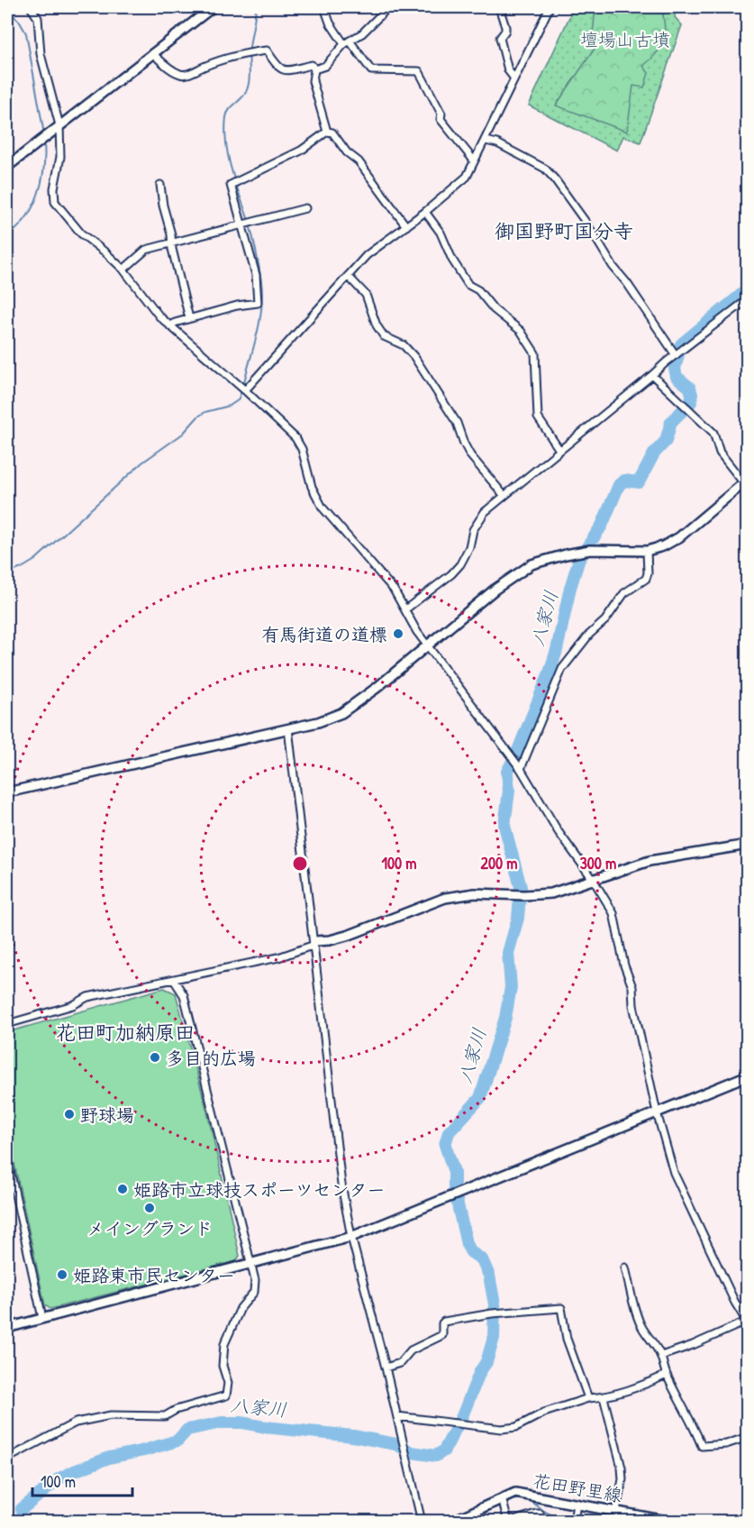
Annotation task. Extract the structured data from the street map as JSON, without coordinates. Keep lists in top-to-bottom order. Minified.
{"streets":{"street":["花田野里線"]},"districts":["御国野町国分寺","花田町加納原田"],"water":["八家川"],"parks":["壇場山古墳"],"places":["有馬街道の道標","多目的広場","野球場","姫路市立球技スポーツセンター","メイングランド","姫路東市民センター"],"scale_bar":"100 m","rings":["100 m","200 m","300 m"]}
